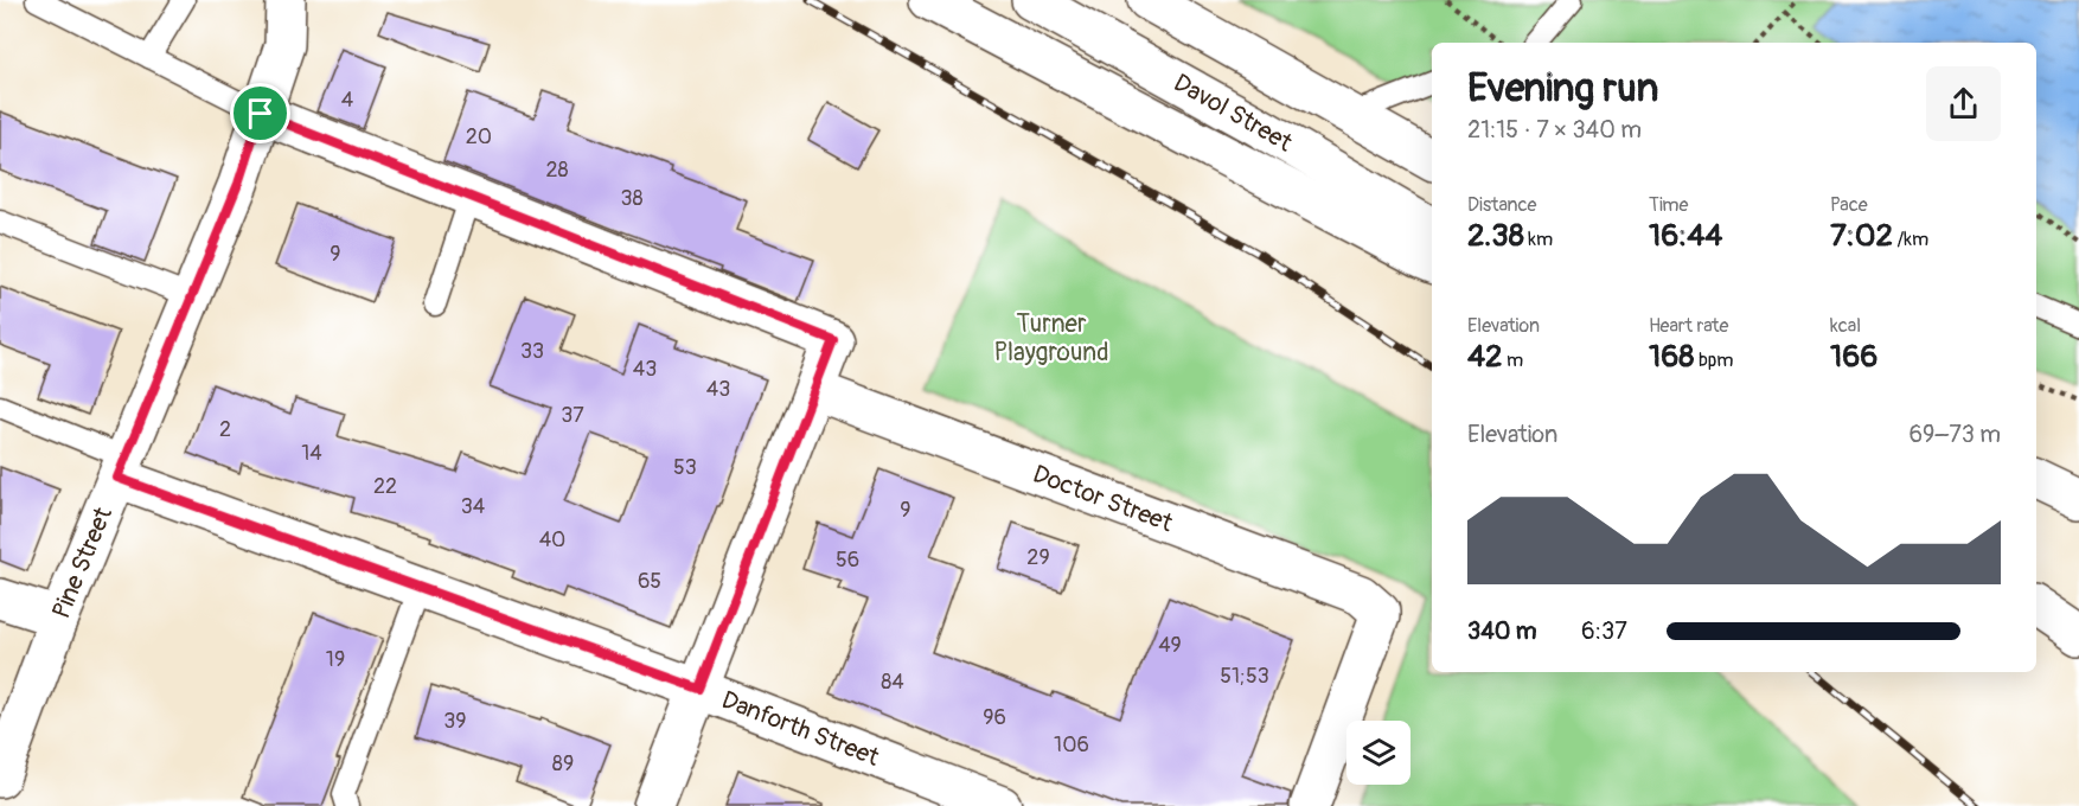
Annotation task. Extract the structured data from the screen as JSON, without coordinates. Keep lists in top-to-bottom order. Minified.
{"streets":{"main road":["Davol Street","Doctor Street","Pine Street","Danforth Street"]},"crossings":[["Pine Street","Danforth Street"]],"parks":["Turner Playground"],"house_numbers":["4","20","28","38","9","33","43","43","37","2","14","53","22","34","9","40","29","56","65","49","19","51;53","84","96","39","106","89"],"page":{"heading":["Evening run","21:15 · 7 × 340 m"],"stats":[["Distance","2.38 km"],["Time","16:44"],["Pace","7:02 /km"],["Elevation","42 m"],["Heart rate","168 bpm"],["kcal","166"]],"chart":["Elevation","69–73 m"],"list":[{"name":"340 m","note":"6:37"}]}}
